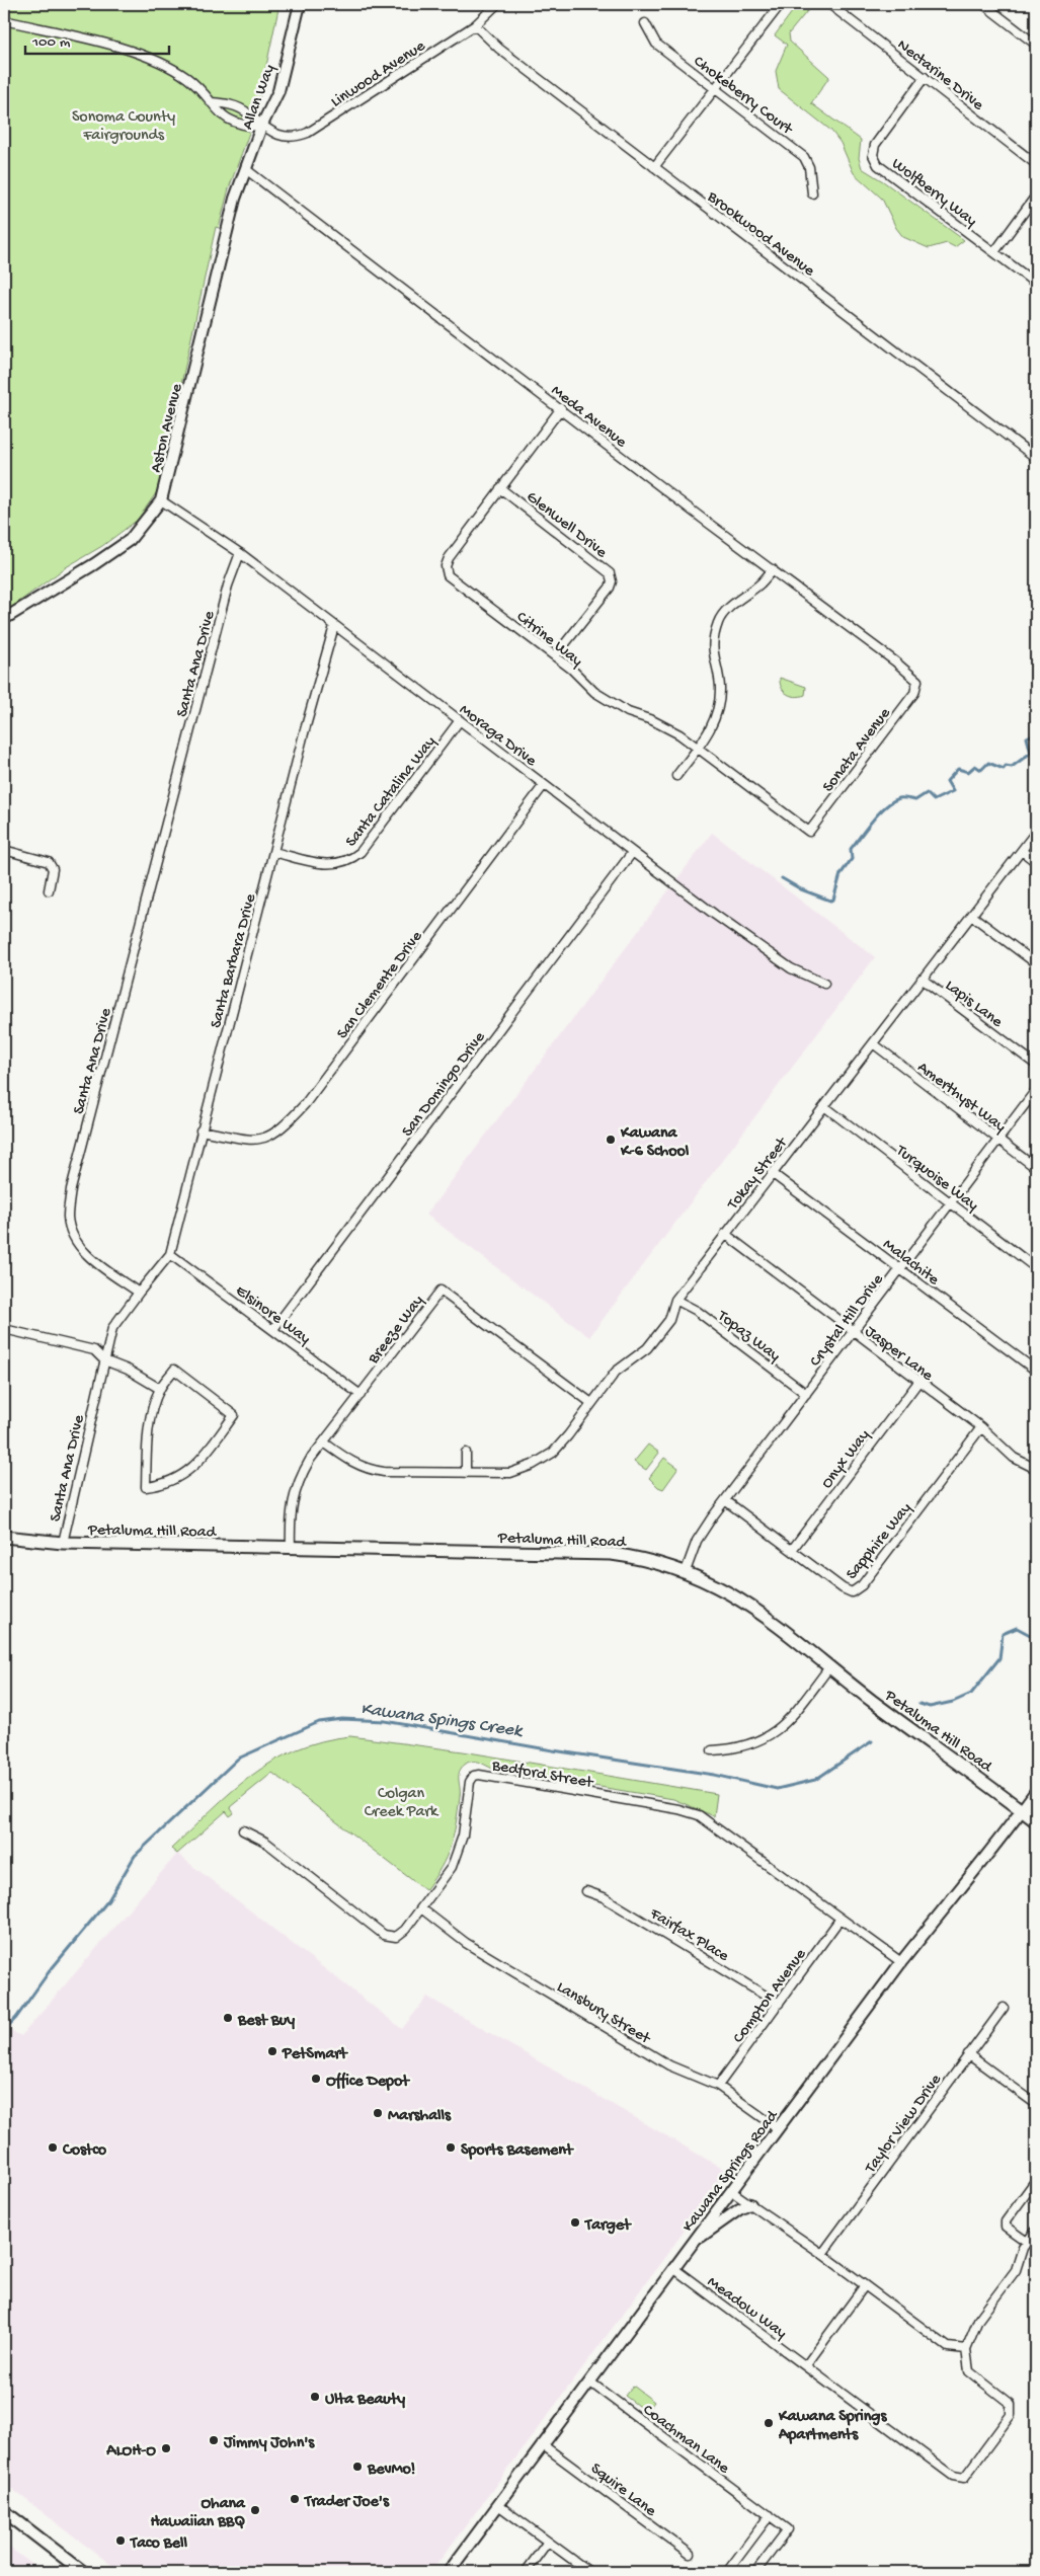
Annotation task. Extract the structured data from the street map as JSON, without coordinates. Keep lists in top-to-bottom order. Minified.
{"streets":{"main road":["Petaluma Hill Road"],"street":["Linwood Avenue","Nectarine Drive","Chokeberry Court","Allan Way","Wolfberry Way","Brookwood Avenue","Meda Avenue","Aston Avenue","Glenwell Drive","Citrine Way","Santa Ana Drive","Moraga Drive","Sonata Avenue","Santa Catalina Way","Santa Barbara Drive","San Clemente Drive","Lapis Lane","San Domingo Drive","Amerthyst Way","Tokay Street","Turquoise Way","Malachite","Elsinore Way","Crystal Hill Drive","Breeze Way","Topaz Way","Jasper Lane","Onyx Way","Sapphire Way","Bedford Street","Fairfax Place","Compton Avenue","Lansbury Street","Taylor View Drive","Kawana Springs Road","Meadow Way","Coachman Lane","Squire Lane"]},"crossings":[["Linwood Avenue","Allan Way"],["Linwood Avenue","Brookwood Avenue"],["Nectarine Drive","Wolfberry Way"],["Allan Way","Meda Avenue"],["Allan Way","Aston Avenue"],["Meda Avenue","Aston Avenue"],["Meda Avenue","Citrine Way"],["Meda Avenue","Sonata Avenue"],["Aston Avenue","Moraga Drive"],["Glenwell Drive","Citrine Way"],["Citrine Way","Sonata Avenue"],["Santa Ana Drive","Moraga Drive"],["Santa Ana Drive","Santa Barbara Drive"],["Santa Ana Drive","Petaluma Hill Road"],["Moraga Drive","Santa Catalina Way"],["Moraga Drive","Santa Barbara Drive"],["Moraga Drive","San Clemente Drive"],["Moraga Drive","San Domingo Drive"],["Santa Catalina Way","Santa Barbara Drive"],["Santa Barbara Drive","San Clemente Drive"],["Santa Barbara Drive","Elsinore Way"],["Lapis Lane","Tokay Street"],["San Domingo Drive","Elsinore Way"],["Amerthyst Way","Tokay Street"],["Amerthyst Way","Crystal Hill Drive"],["Tokay Street","Turquoise Way"],["Tokay Street","Malachite"],["Tokay Street","Breeze Way"],["Tokay Street","Topaz Way"],["Tokay Street","Jasper Lane"],["Turquoise Way","Crystal Hill Drive"],["Malachite","Crystal Hill Drive"],["Elsinore Way","Breeze Way"],["Crystal Hill Drive","Topaz Way"],["Crystal Hill Drive","Jasper Lane"],["Crystal Hill Drive","Petaluma Hill Road"],["Crystal Hill Drive","Sapphire Way"],["Breeze Way","Petaluma Hill Road"],["Jasper Lane","Onyx Way"],["Jasper Lane","Sapphire Way"],["Onyx Way","Sapphire Way"],["Petaluma Hill Road","Kawana Springs Road"],["Bedford Street","Compton Avenue"],["Bedford Street","Lansbury Street"],["Bedford Street","Kawana Springs Road"],["Fairfax Place","Compton Avenue"],["Compton Avenue","Lansbury Street"],["Lansbury Street","Kawana Springs Road"],["Kawana Springs Road","Meadow Way"],["Kawana Springs Road","Coachman Lane"],["Kawana Springs Road","Squire Lane"]],"water":["Kawana Spings Creek"],"parks":["Sonoma County Fairgrounds","Colgan Creek Park"],"places":["Kawana K-6 School","Best Buy","PetSmart","Office Depot","Marshalls","Costco","Sports Basement","Target","Ulta Beauty","Kawana Springs Apartments","Jimmy John's","ALOH-O","BevMo!","Trader Joe's","Ohana Hawaiian BBQ","Taco Bell"],"scale_bar":"100 m"}
